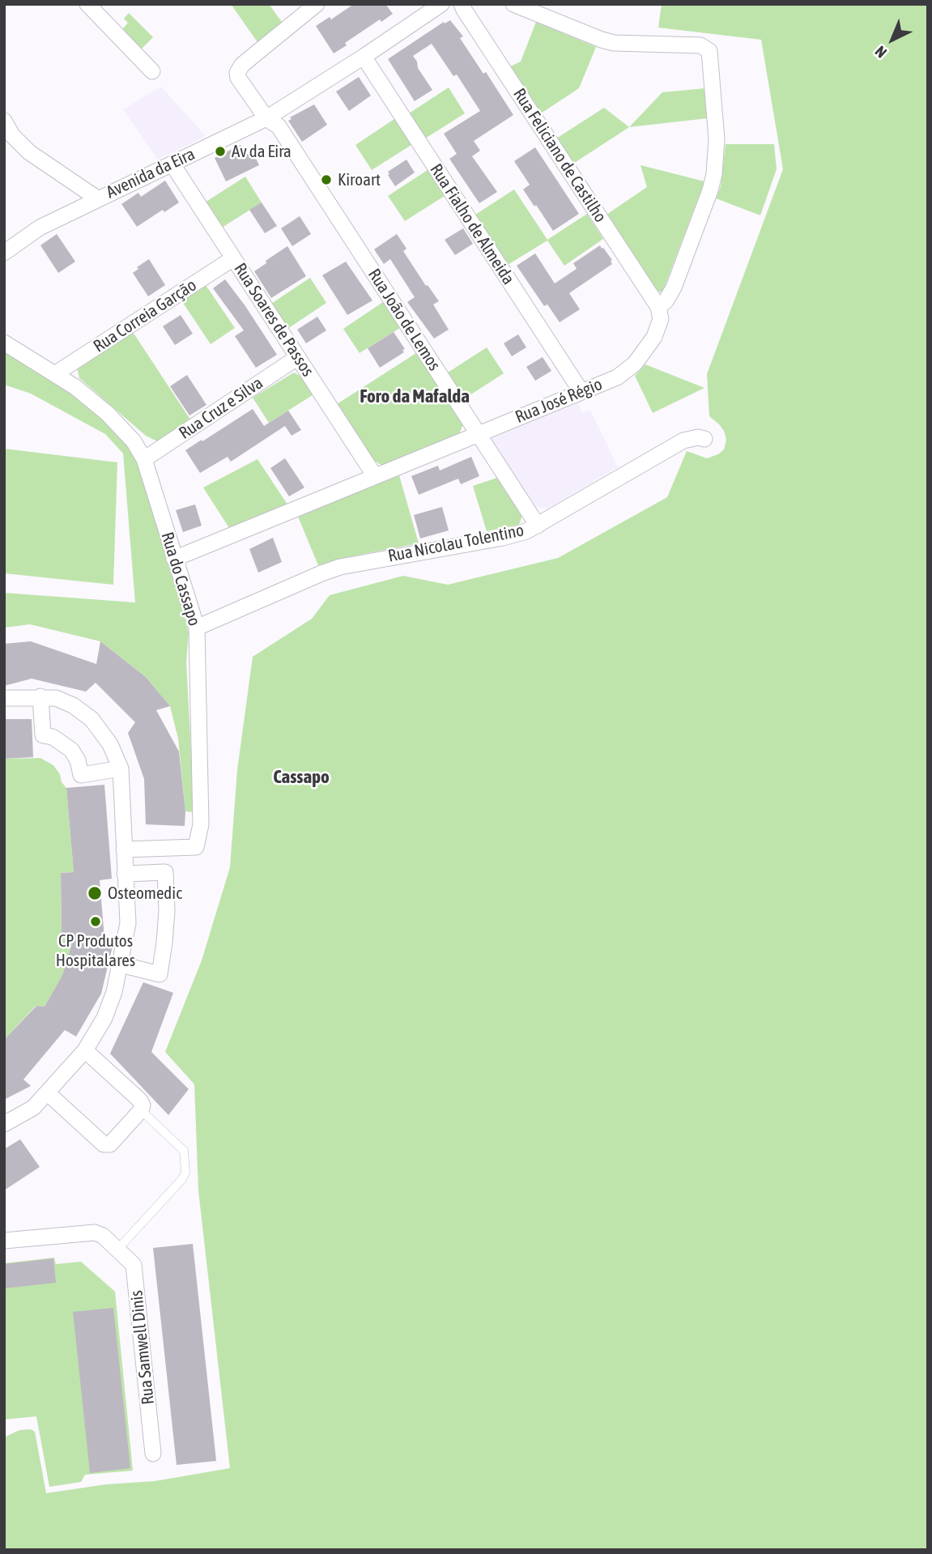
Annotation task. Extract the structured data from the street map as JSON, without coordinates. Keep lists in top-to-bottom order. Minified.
{"streets":{"street":["Rua Feliciano de Castilho","Avenida da Eira","Rua Fialho de Almeida","Rua Correia Garção","Rua Soares de Passos","Rua João de Lemos","Rua José Régio","Rua Cruz e Silva","Rua Nicolau Tolentino","Rua do Cassapo","Rua Samwell Dinis"]},"crossings":[["Rua Feliciano de Castilho","Rua José Régio"],["Avenida da Eira","Rua Fialho de Almeida"],["Avenida da Eira","Rua Soares de Passos"],["Avenida da Eira","Rua João de Lemos"],["Rua Fialho de Almeida","Rua José Régio"],["Rua Correia Garção","Rua Soares de Passos"],["Rua Correia Garção","Rua do Cassapo"],["Rua Soares de Passos","Rua José Régio"],["Rua Soares de Passos","Rua Cruz e Silva"],["Rua João de Lemos","Rua José Régio"],["Rua João de Lemos","Rua Nicolau Tolentino"],["Rua José Régio","Rua do Cassapo"],["Rua Cruz e Silva","Rua do Cassapo"],["Rua Nicolau Tolentino","Rua do Cassapo"]],"districts":["Foro da Mafalda","Cassapo"],"places":["Av da Eira","Kiroart","Osteomedic","CP Produtos Hospitalares"],"north":"bottom left"}
